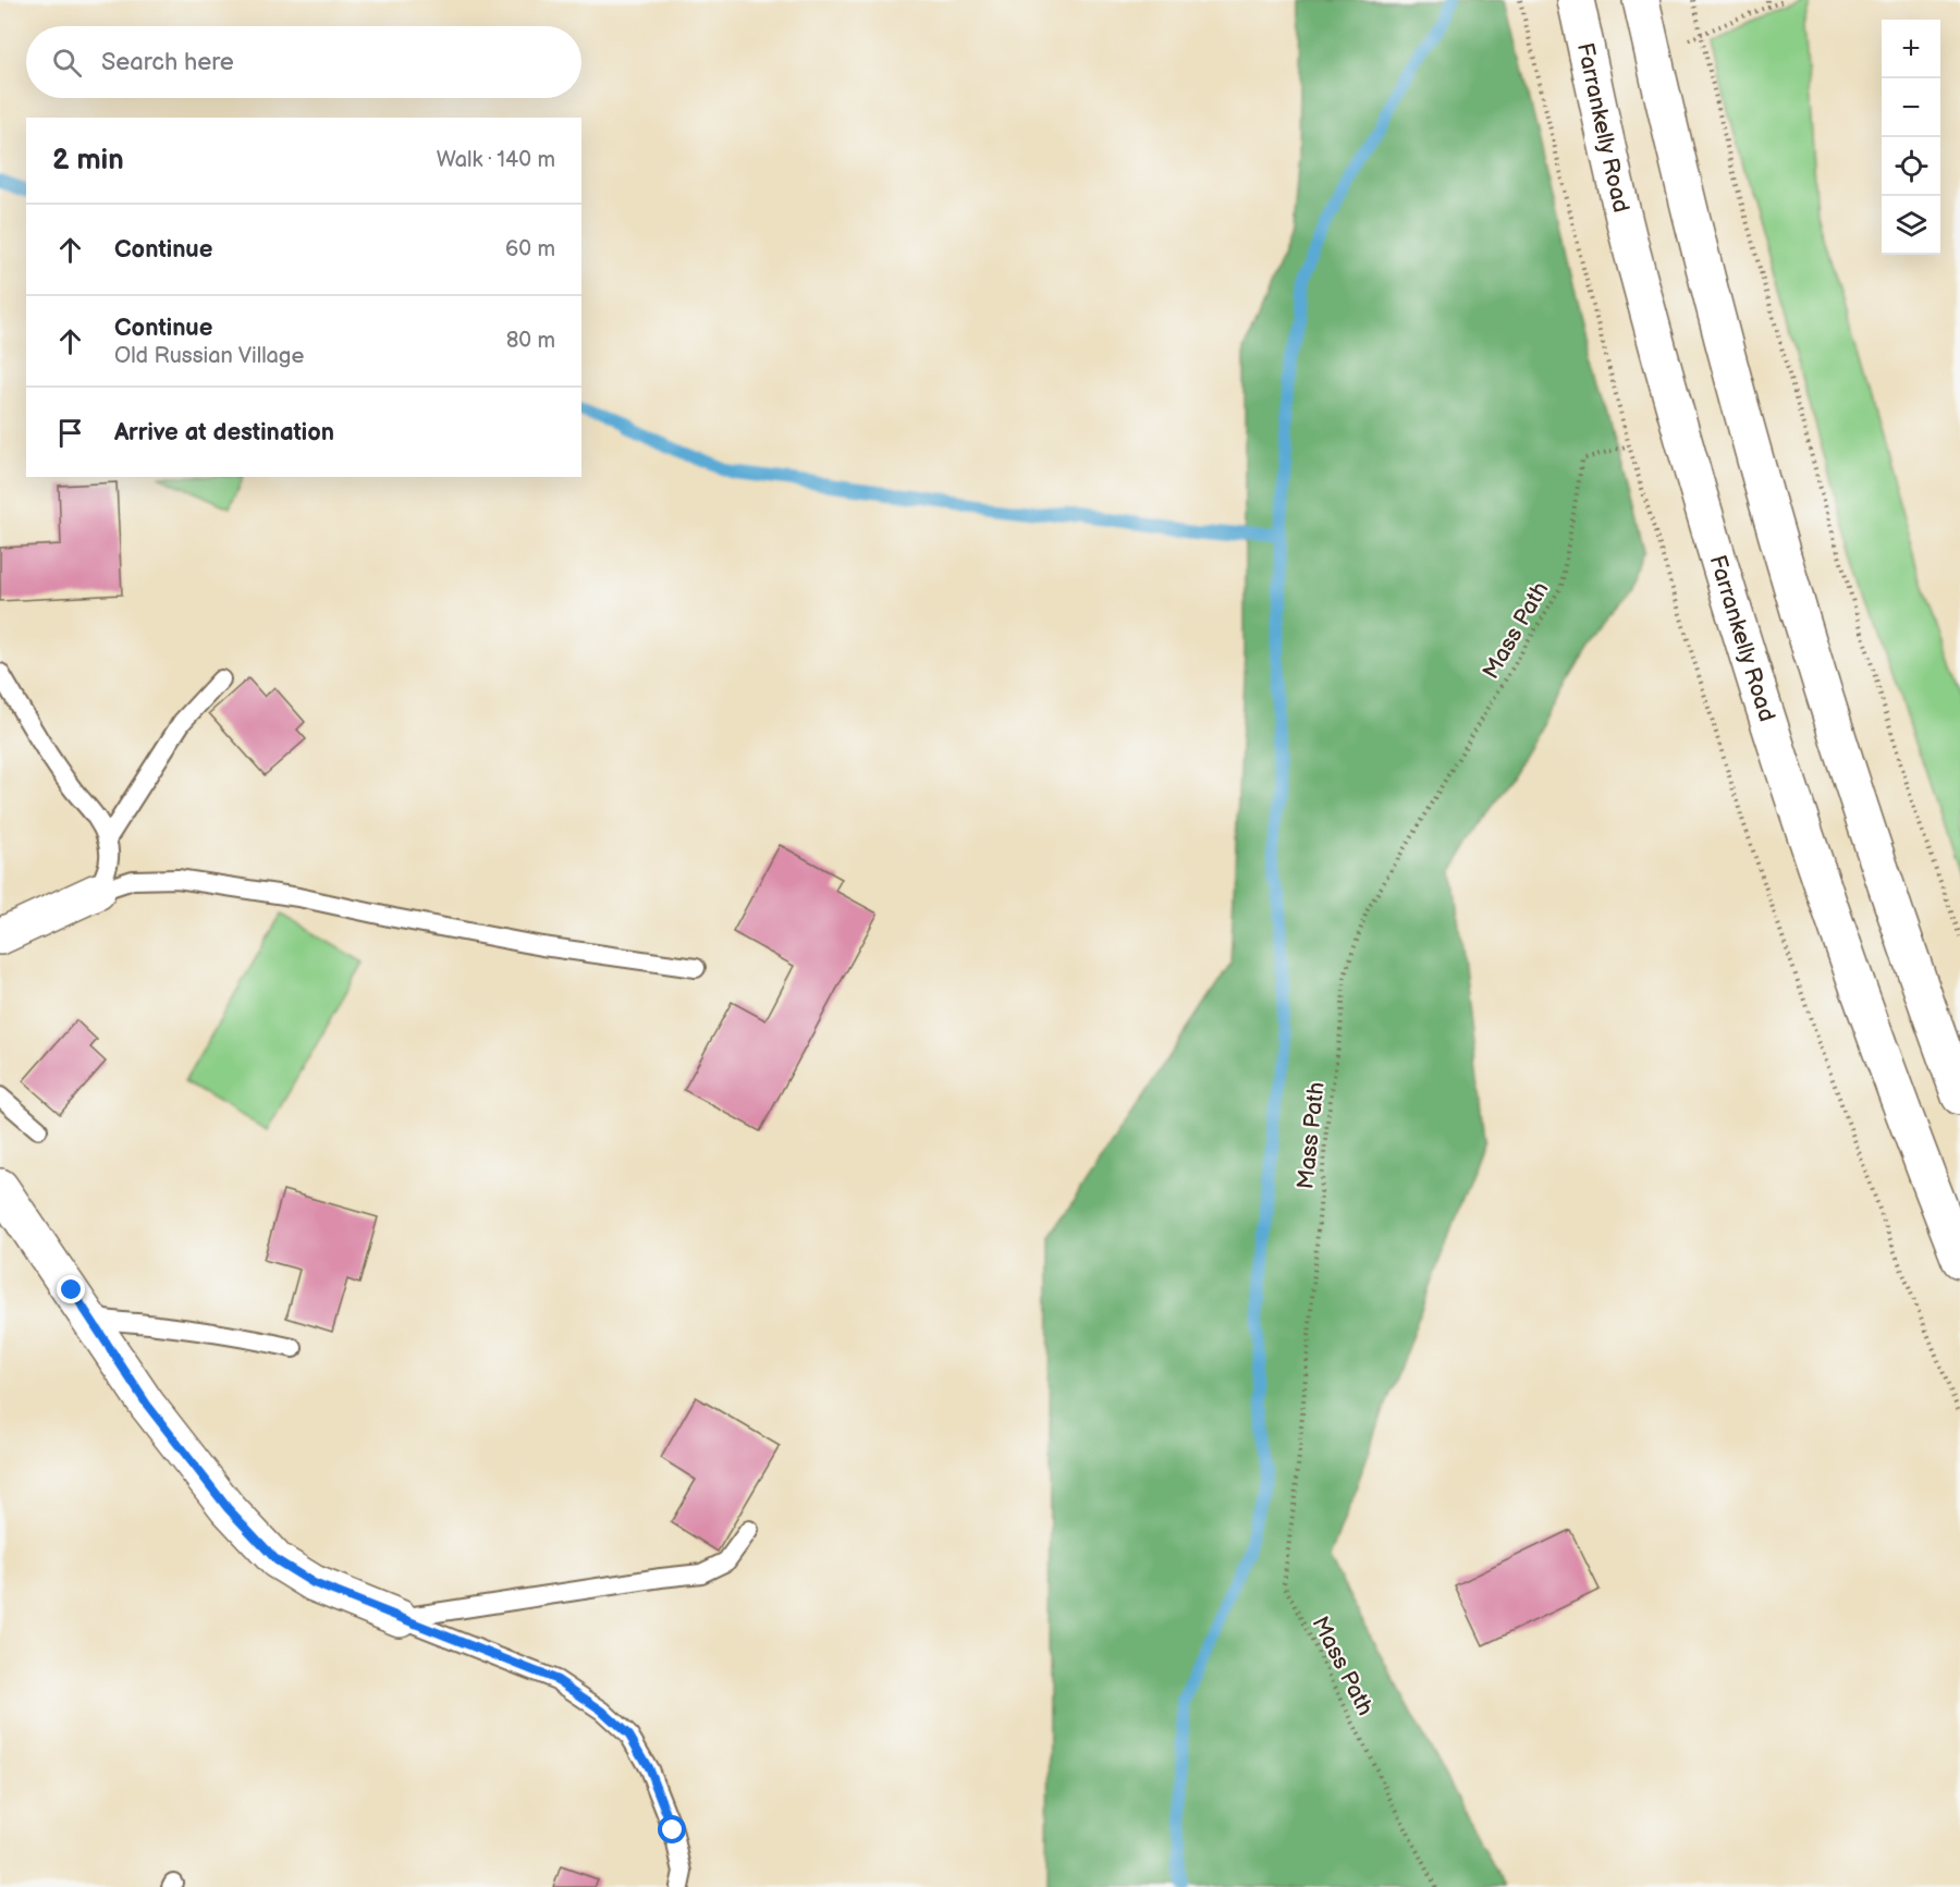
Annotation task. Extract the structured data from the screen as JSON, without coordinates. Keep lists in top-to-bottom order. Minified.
{"streets":{"main road":["Farrankelly Road"],"path":["Mass Path"]},"page":{"map_buttons":["+","−"],"search":"Search here","heading":["2 min","Walk · 140 m"],"list":[["Continue","60 m"],["Continue","Old Russian Village","80 m"],"Arrive at destination"]}}
